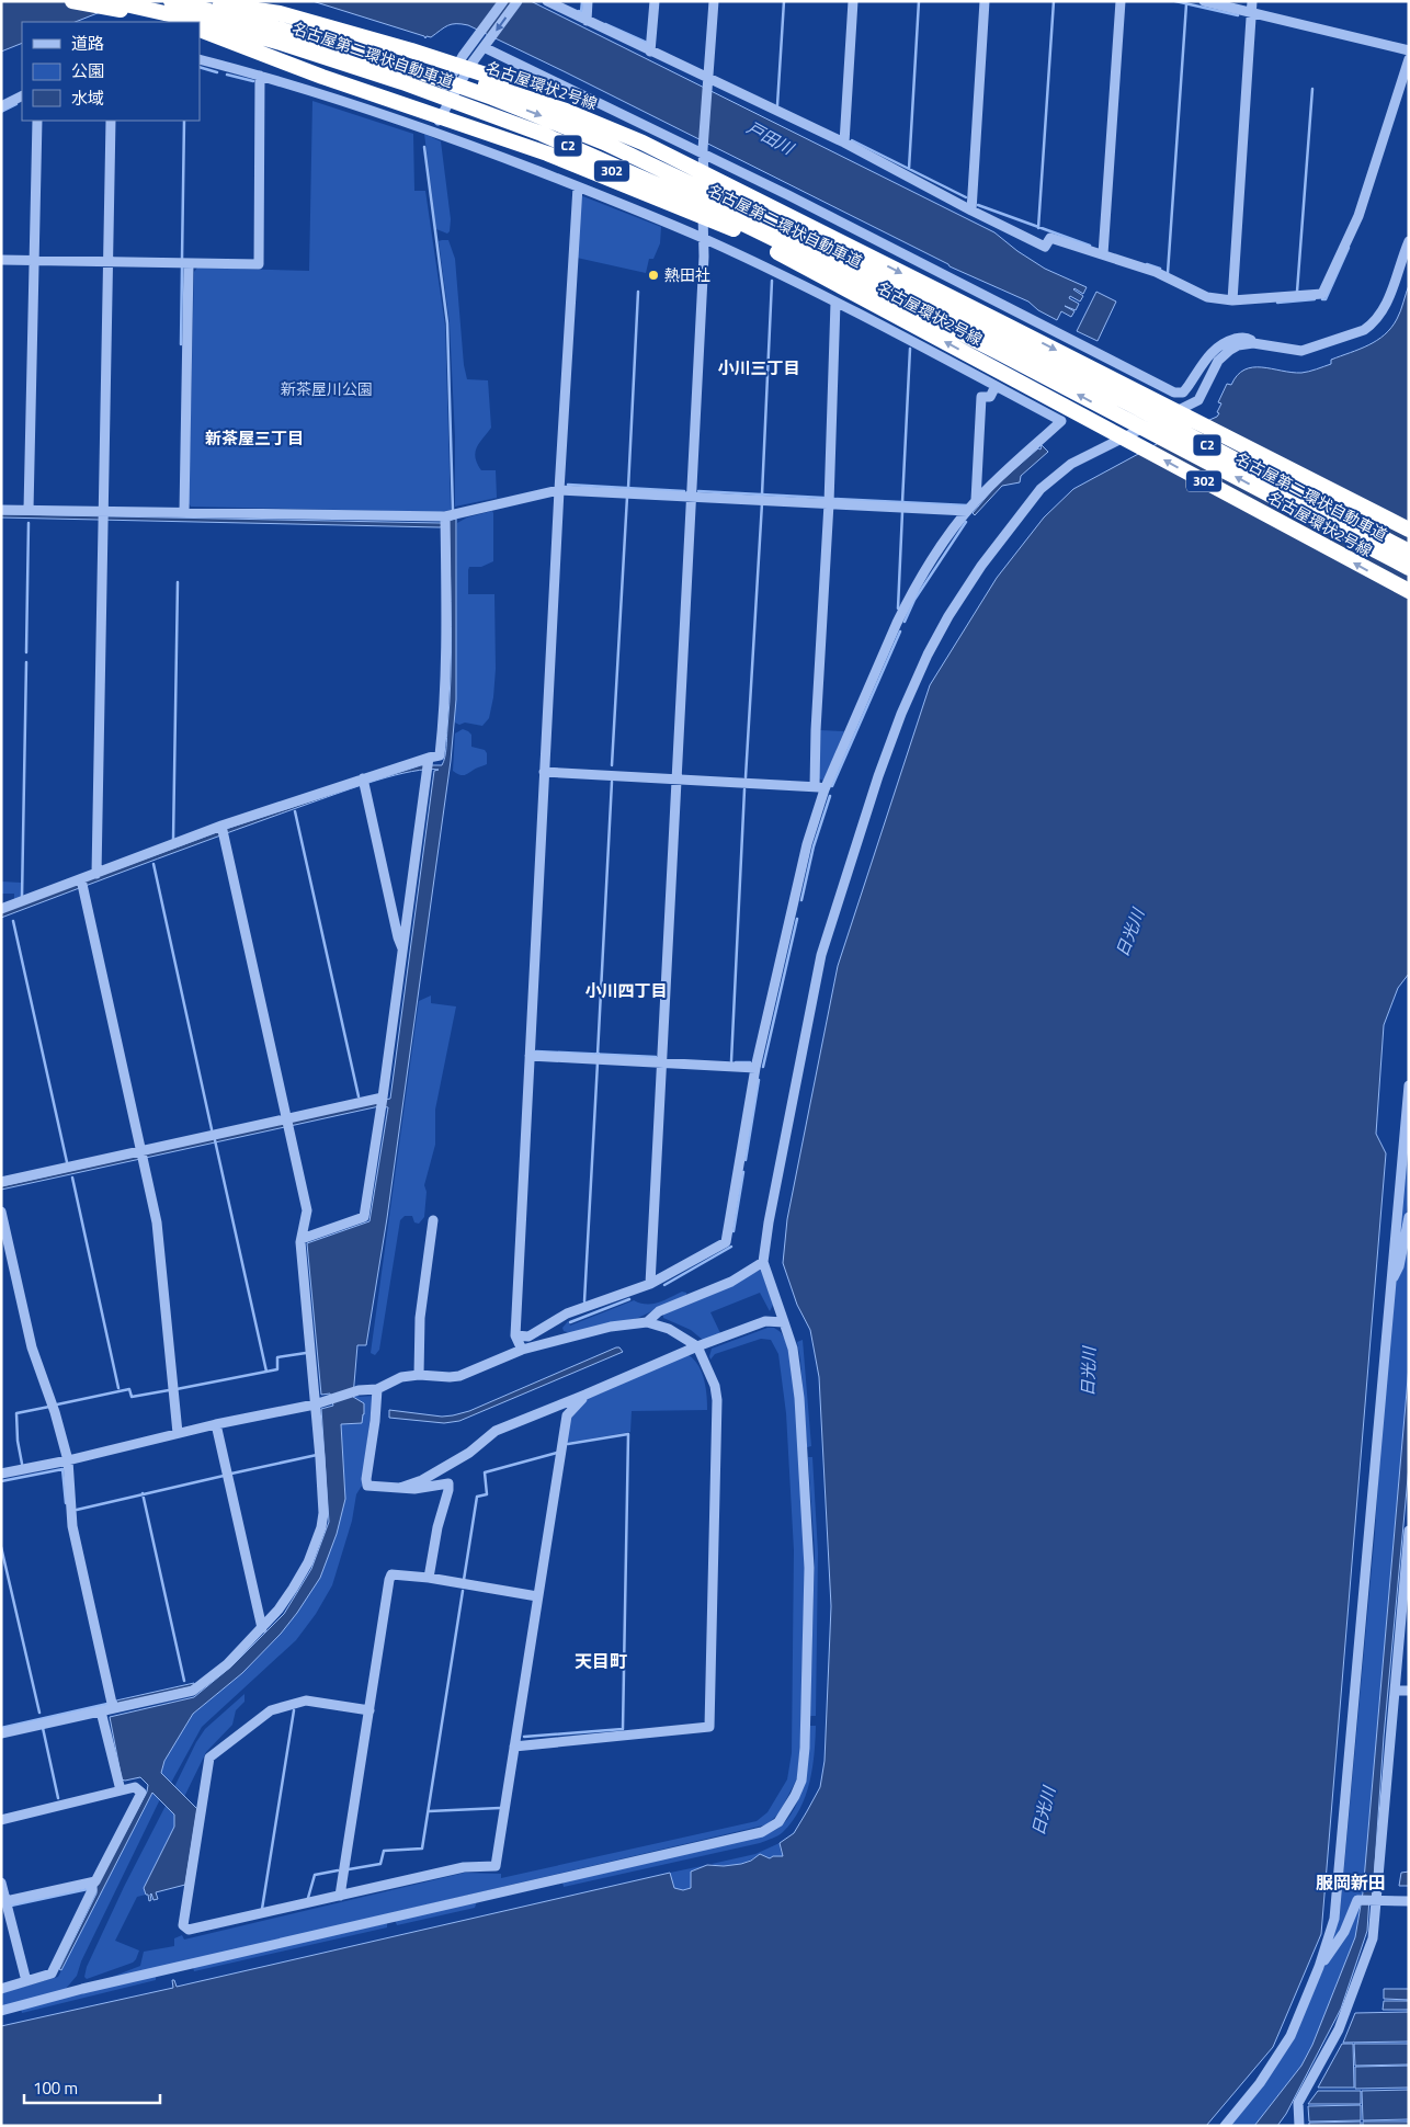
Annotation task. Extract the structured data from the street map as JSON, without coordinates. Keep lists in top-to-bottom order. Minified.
{"streets":{"highway":["名古屋第二環状自動車道","名古屋環状2号線","C2","302"]},"districts":["小川三丁目","新茶屋三丁目","小川四丁目","天目町","服岡新田"],"water":["戸田川","日光川"],"parks":["新茶屋川公園"],"places":["熱田社"],"legend":["道路","公園","水域"],"scale_bar":"100 m"}
